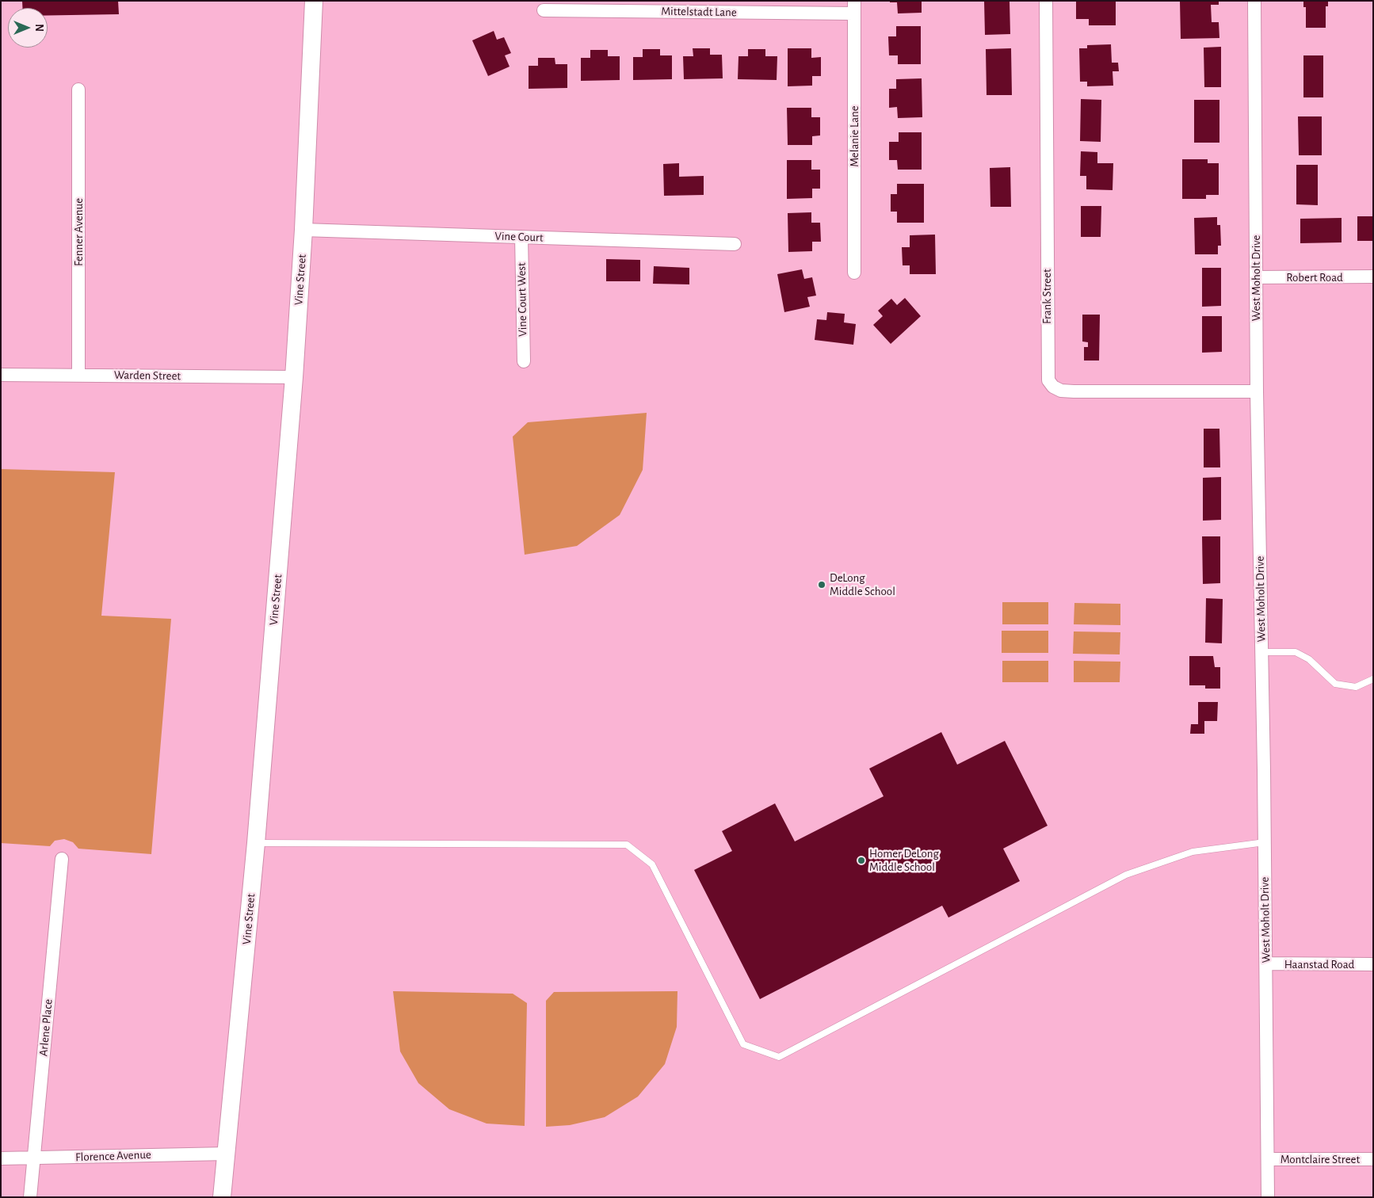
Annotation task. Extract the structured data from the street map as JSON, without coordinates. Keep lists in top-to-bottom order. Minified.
{"streets":{"street":["Mittelstadt Lane","Melanie Lane","Fenner Avenue","Vine Court","Robert Road","West Moholt Drive","Vine Street","Frank Street","Vine Court West","Warden Street","Haanstad Road","Arlene Place","Florence Avenue","Montclaire Street"]},"crossings":[["Mittelstadt Lane","Melanie Lane"],["Fenner Avenue","Warden Street"],["Vine Court","Vine Street"],["Vine Court","Vine Court West"],["Robert Road","West Moholt Drive"],["West Moholt Drive","Frank Street"],["West Moholt Drive","Haanstad Road"],["West Moholt Drive","Montclaire Street"],["Vine Street","Warden Street"],["Vine Street","Florence Avenue"],["Arlene Place","Florence Avenue"]],"places":["DeLong Middle School","Homer DeLong Middle School"],"north":"right"}
